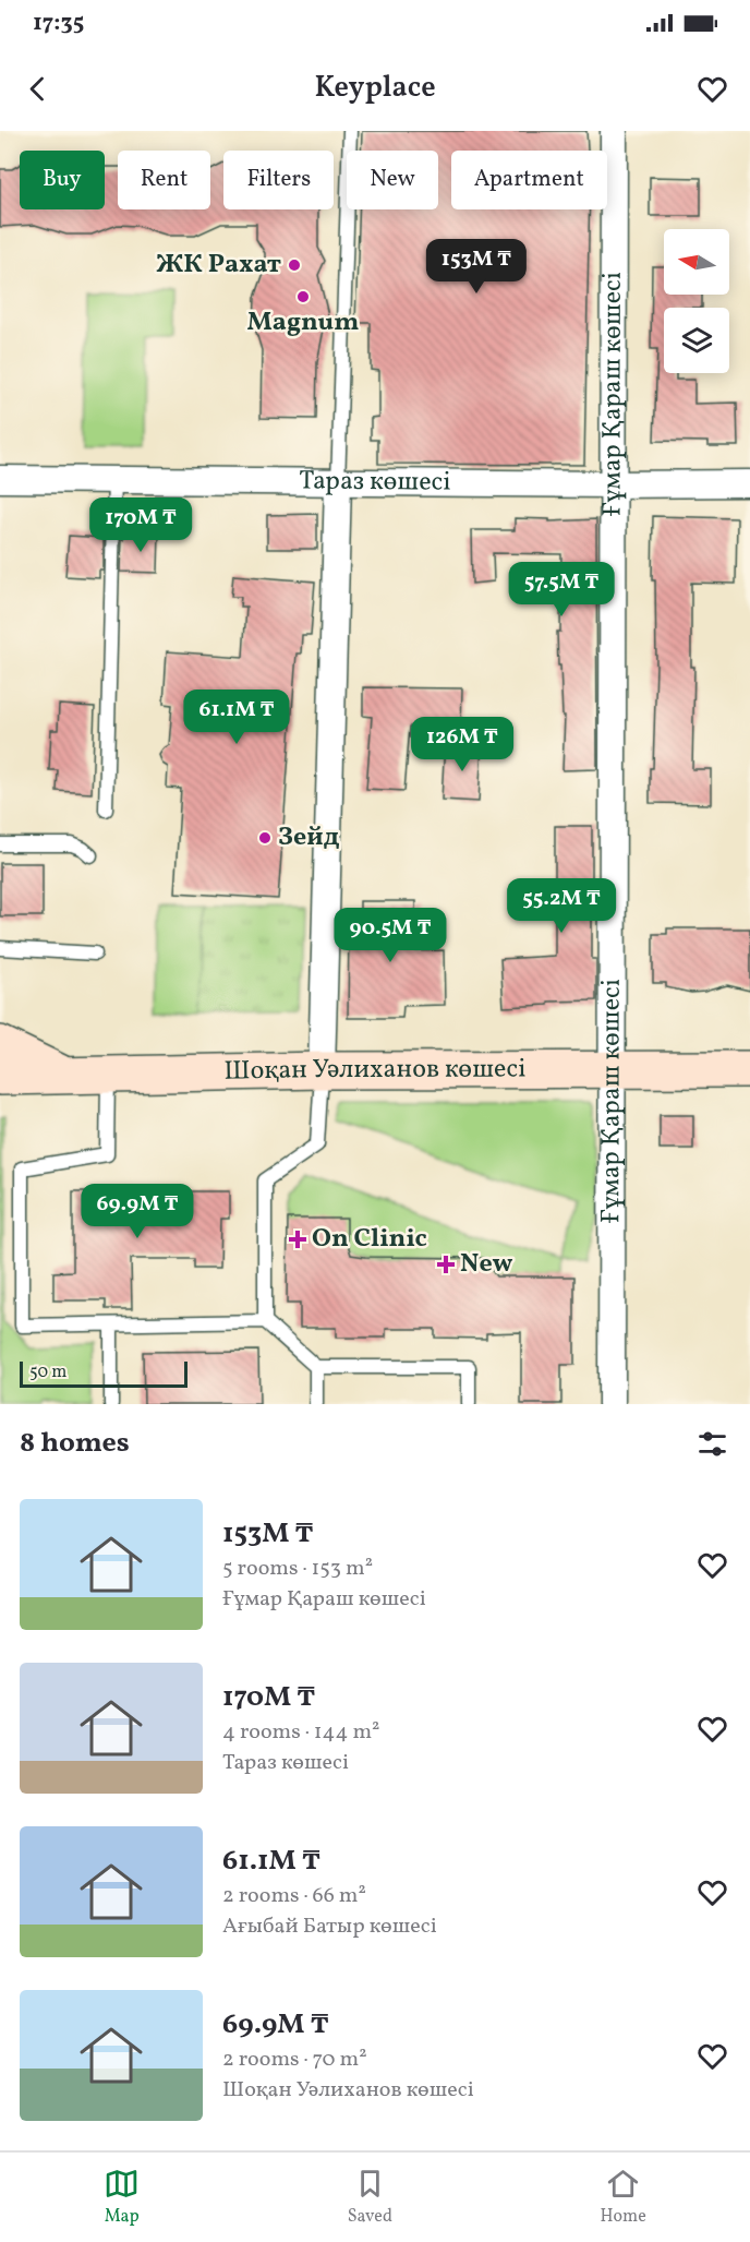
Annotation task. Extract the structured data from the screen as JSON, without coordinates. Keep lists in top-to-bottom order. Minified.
{"streets":{"main road":["Шоқан Уәлиханов көшесі"],"street":["Ғұмар Қараш көшесі","Тараз көшесі"]},"crossings":[["Ғұмар Қараш көшесі","Тараз көшесі"],["Ғұмар Қараш көшесі","Шоқан Уәлиханов көшесі"]],"places":{"other":["ЖК Рахат","Magnum","Зейд"],"health":["On Clinic","New"]},"scale_bar":"50 m","north":"left","page":{"status":"17:35","header":"Keyplace","chip":["Buy","Rent","Filters","New","Apartment"],"price":["153M ₸","170M ₸","57.5M ₸","61.1M ₸","126M ₸","55.2M ₸","90.5M ₸","69.9M ₸"],"scale":"50 m","heading":"8 homes","list":[{"name":"153M ₸","note":"5 rooms · 153 m² · Ғұмар Қараш көшесі"},{"name":"170M ₸","note":"4 rooms · 144 m² · Тараз көшесі"},{"name":"61.1M ₸","note":"2 rooms · 66 m² · Ағыбай Батыр көшесі"},{"name":"69.9M ₸","note":"2 rooms · 70 m² · Шоқан Уәлиханов көшесі"}],"tabs":["Map","Saved","Home"]}}
